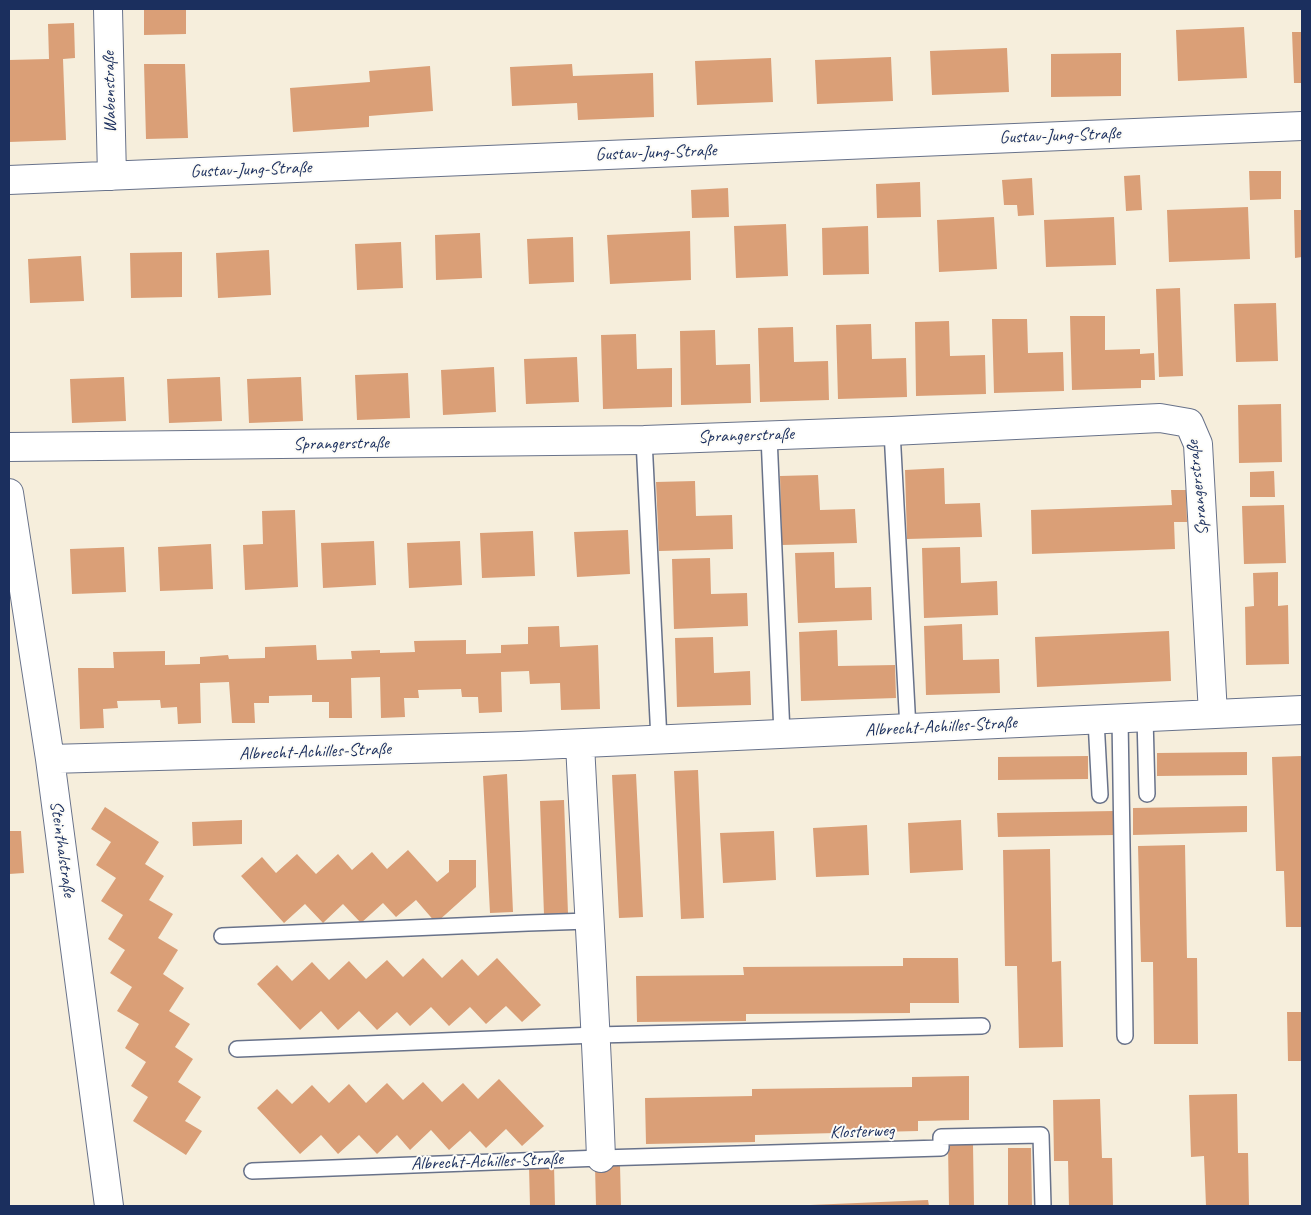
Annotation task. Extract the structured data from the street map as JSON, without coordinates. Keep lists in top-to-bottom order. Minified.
{"streets":{"street":["Wabenstraße","Gustav-Jung-Straße","Sprangerstraße","Albrecht-Achilles-Straße","Steinthalstraße"],"lane":["Klosterweg"]},"crossings":[["Wabenstraße","Gustav-Jung-Straße"],["Sprangerstraße","Albrecht-Achilles-Straße"],["Albrecht-Achilles-Straße","Steinthalstraße"],["Albrecht-Achilles-Straße","Klosterweg"]]}
